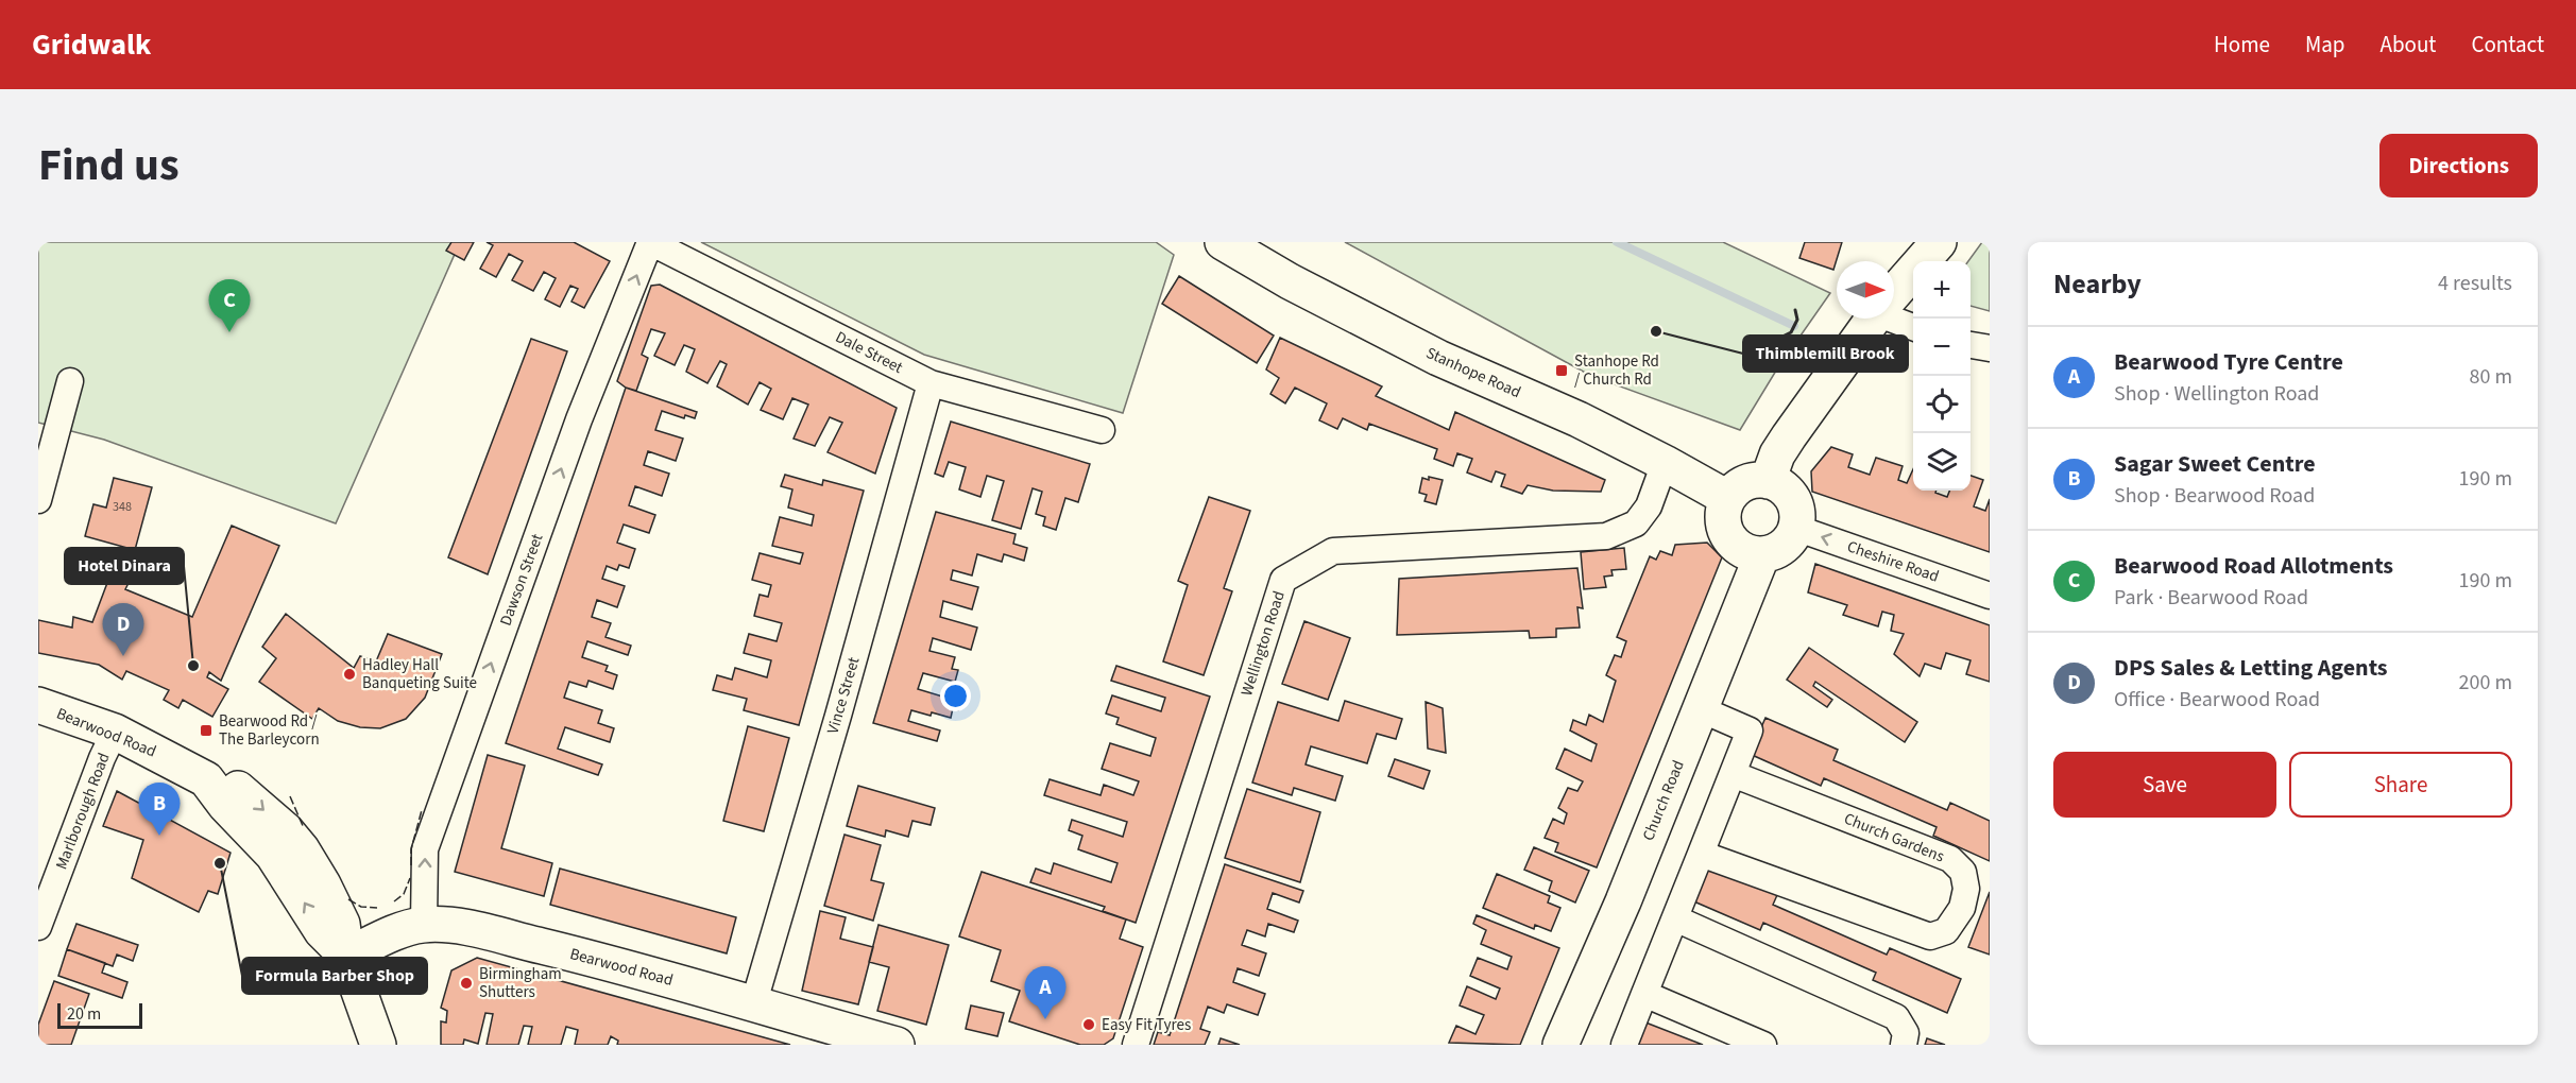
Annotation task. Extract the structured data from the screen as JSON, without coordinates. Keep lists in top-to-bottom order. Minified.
{"streets":{"street":["Dale Street","Stanhope Road","Cheshire Road","Dawson Street","Wellington Road","Vince Street","Bearwood Road","Church Road","Marlborough Road","Church Gardens"]},"crossings":[["Dale Street","Dawson Street"],["Dale Street","Vince Street"],["Stanhope Road","Cheshire Road"],["Stanhope Road","Wellington Road"],["Stanhope Road","Church Road"],["Cheshire Road","Church Road"],["Dawson Street","Bearwood Road"],["Vince Street","Bearwood Road"],["Bearwood Road","Marlborough Road"]],"one_way":["Cheshire Road","Dawson Street"],"places":{"other":["Thimblemill Brook","Hotel Dinara","Hadley Hall Banqueting Suite","Formula Barber Shop","Birmingham Shutters","Easy Fit Tyres"],"transit":["Stanhope Rd / Church Rd","Bearwood Rd / The Barleycorn"]},"house_numbers":["348"],"scale_bar":"20 m","north":"right","page":{"header":"Gridwalk","nav":["Home","Map","About","Contact"],"title":"Find us","buttons":["Directions",["Save","Share"]],"heading":["Nearby","4 results"],"map_buttons":["+","−"],"pins":["C","D","B","A"],"list":[{"mark":"A","name":"Bearwood Tyre Centre","note":"Shop · Wellington Road","value":"80 m"},{"mark":"B","name":"Sagar Sweet Centre","note":"Shop · Bearwood Road","value":"190 m"},{"mark":"C","name":"Bearwood Road Allotments","note":"Park · Bearwood Road","value":"190 m"},{"mark":"D","name":"DPS Sales & Letting Agents","note":"Office · Bearwood Road","value":"200 m"}],"scale":"20 m"}}
